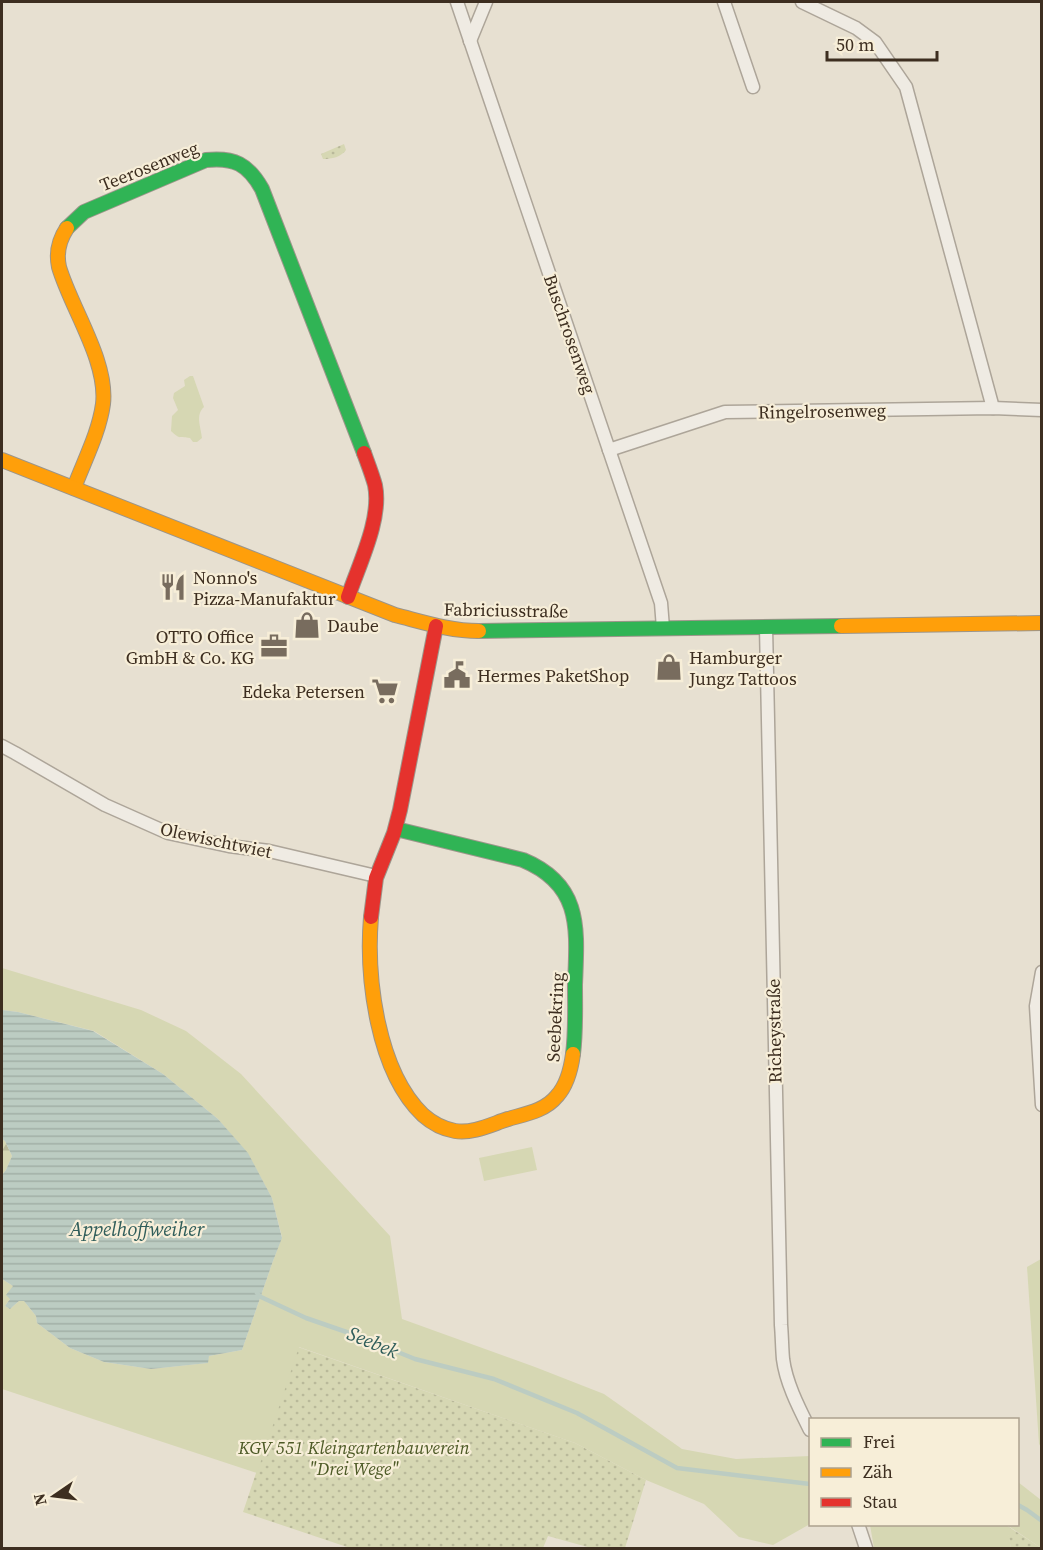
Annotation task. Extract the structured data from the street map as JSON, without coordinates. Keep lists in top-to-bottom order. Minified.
{"streets":{"street":["Teerosenweg","Buschrosenweg","Ringelrosenweg","Fabriciusstraße","Olewischtwiet","Seebekring","Richeystraße"]},"crossings":[["Teerosenweg","Fabriciusstraße"],["Buschrosenweg","Ringelrosenweg"],["Buschrosenweg","Fabriciusstraße"],["Fabriciusstraße","Seebekring"],["Fabriciusstraße","Richeystraße"],["Olewischtwiet","Seebekring"]],"water":["Appelhoffweiher","Seebek"],"parks":["KGV 551 Kleingartenbauverein \"Drei Wege\""],"places":{"restaurant":["Nonno's Pizza-Manufaktur"],"shop":["Daube","Hamburger Jungz Tattoos"],"office":["OTTO Office GmbH & Co. KG"],"public building":["Hermes PaketShop"],"supermarket":["Edeka Petersen"]},"legend":["Frei","Zäh","Stau"],"scale_bar":"50 m","north":"left"}
